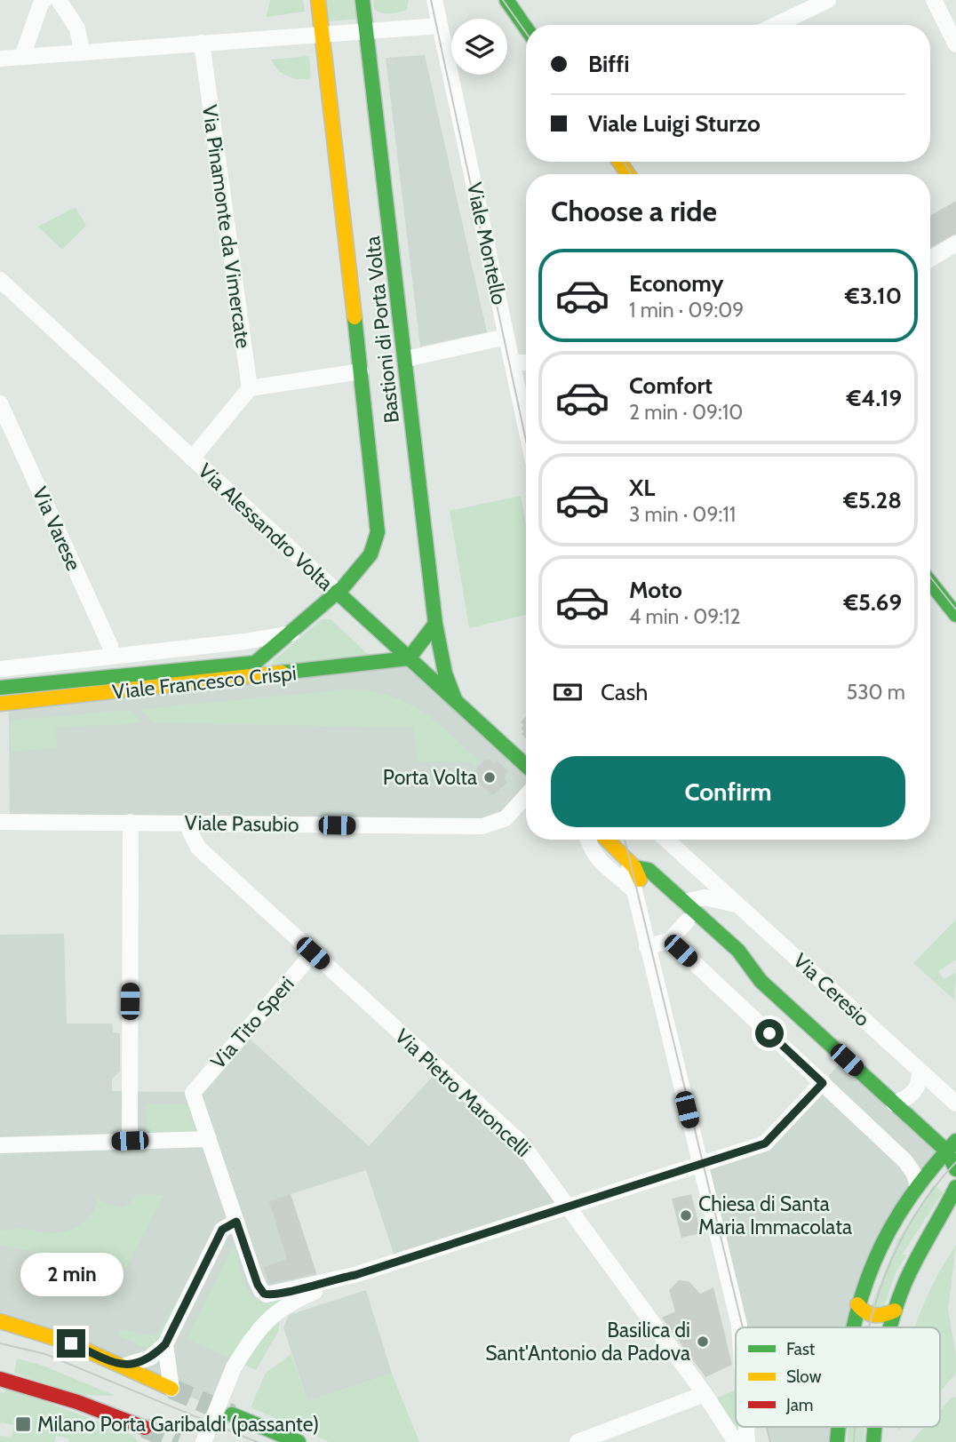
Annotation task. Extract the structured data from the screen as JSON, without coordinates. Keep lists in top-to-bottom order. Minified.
{"streets":{"main road":["Bastioni di Porta Volta","Via Alessandro Volta","Viale Francesco Crispi","Via Ceresio"],"street":["Via Pinamonte da Vimercate","Viale Montello","Via Varese","Viale Pasubio","Via Tito Speri","Via Pietro Maroncelli"]},"crossings":[["Bastioni di Porta Volta","Via Alessandro Volta"],["Bastioni di Porta Volta","Viale Francesco Crispi"],["Via Alessandro Volta","Viale Francesco Crispi"],["Via Varese","Viale Francesco Crispi"],["Viale Pasubio","Via Pietro Maroncelli"],["Via Tito Speri","Via Pietro Maroncelli"]],"places":{"other":["Porta Volta","Chiesa di Santa Maria Immacolata","Basilica di Sant'Antonio da Padova"],"transit":["Milano Porta Garibaldi (passante)"]},"legend":["Fast","Slow","Jam"],"page":{"banner":["Biffi","Viale Luigi Sturzo"],"heading":"Choose a ride","list":[{"name":"Economy","note":"1 min · 09:09","value":"€3.10"},{"name":"Comfort","note":"2 min · 09:10","value":"€4.19"},{"name":"XL","note":"3 min · 09:11","value":"€5.28"},{"name":"Moto","note":"4 min · 09:12","value":"€5.69"}],"pay":["Cash","530 m"],"buttons":"Confirm","bubble":"2 min"}}
